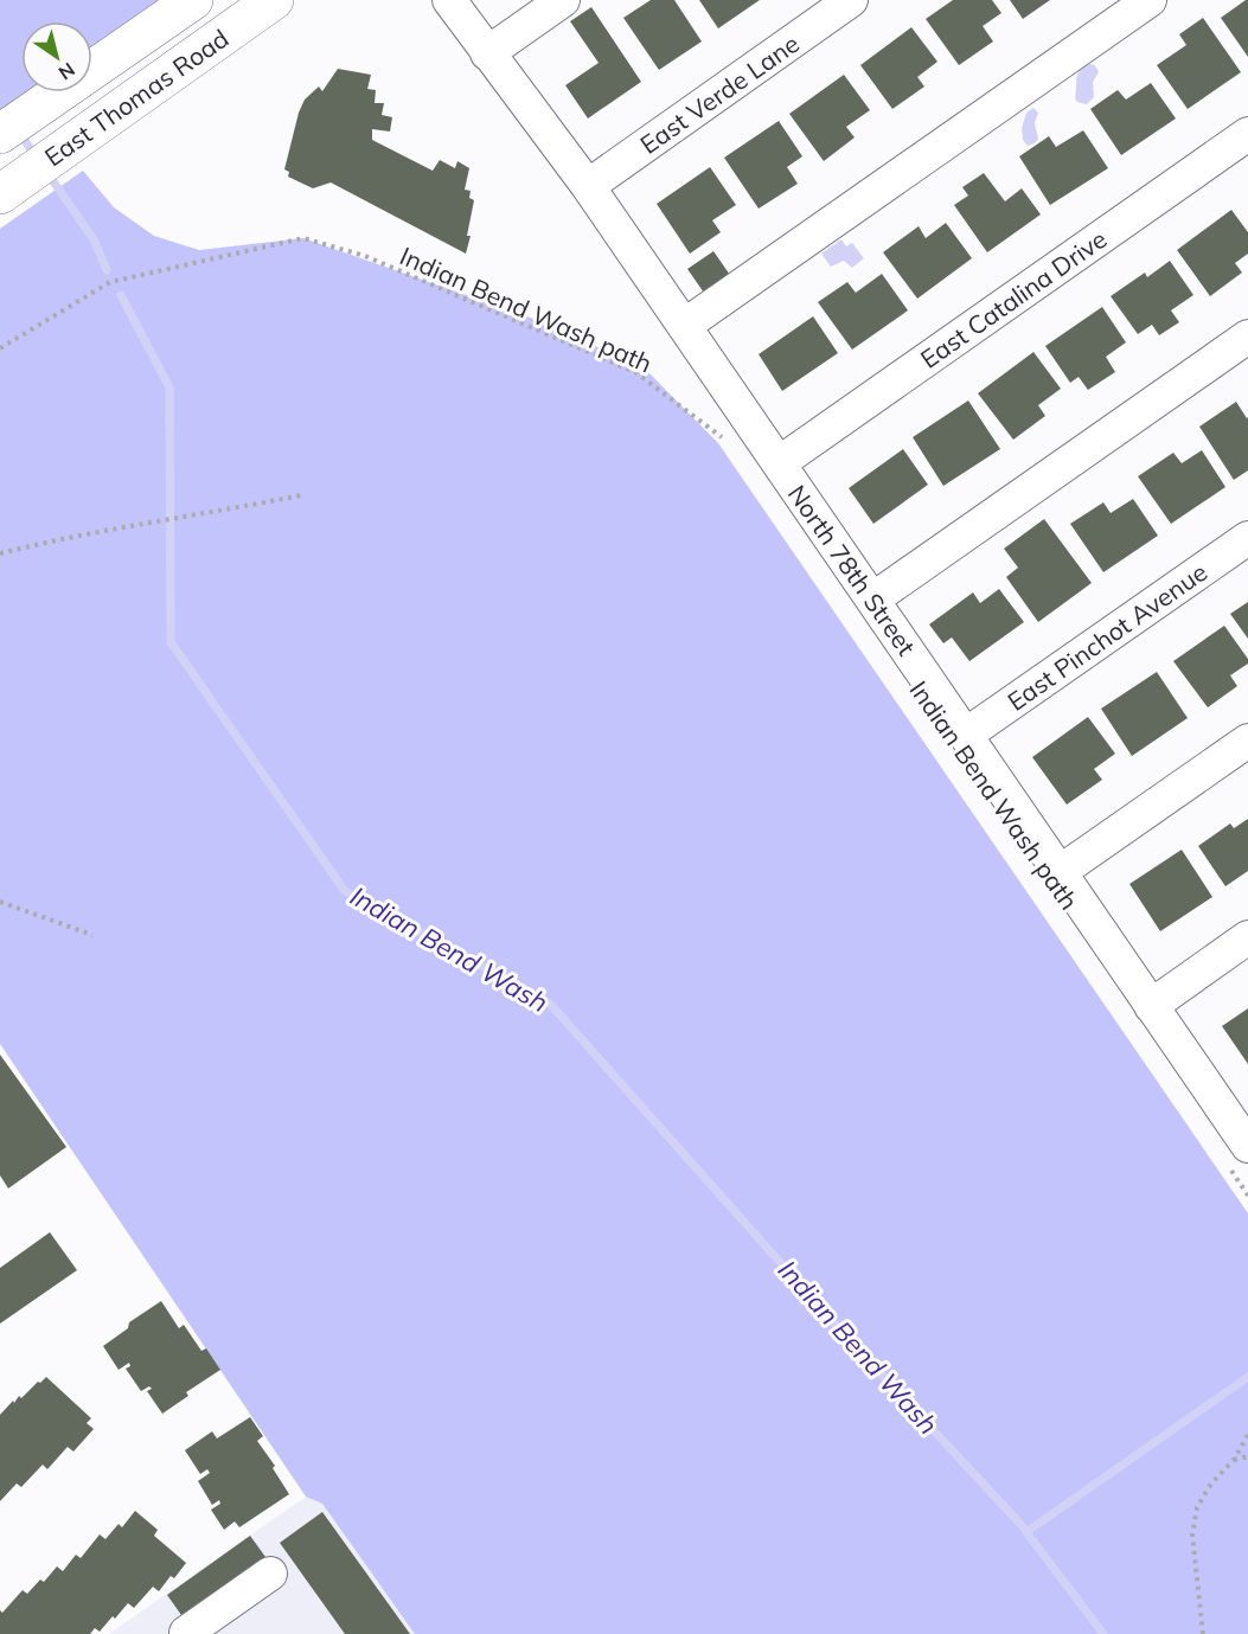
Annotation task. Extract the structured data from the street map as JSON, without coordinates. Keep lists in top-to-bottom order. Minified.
{"streets":{"main road":["East Thomas Road"],"street":["East Verde Lane","East Catalina Drive","North 78th Street","East Pinchot Avenue"],"path":["Indian Bend Wash path"]},"crossings":[["East Verde Lane","North 78th Street"],["East Catalina Drive","North 78th Street"],["North 78th Street","East Pinchot Avenue"]],"water":["Indian Bend Wash"],"north":"bottom right"}
